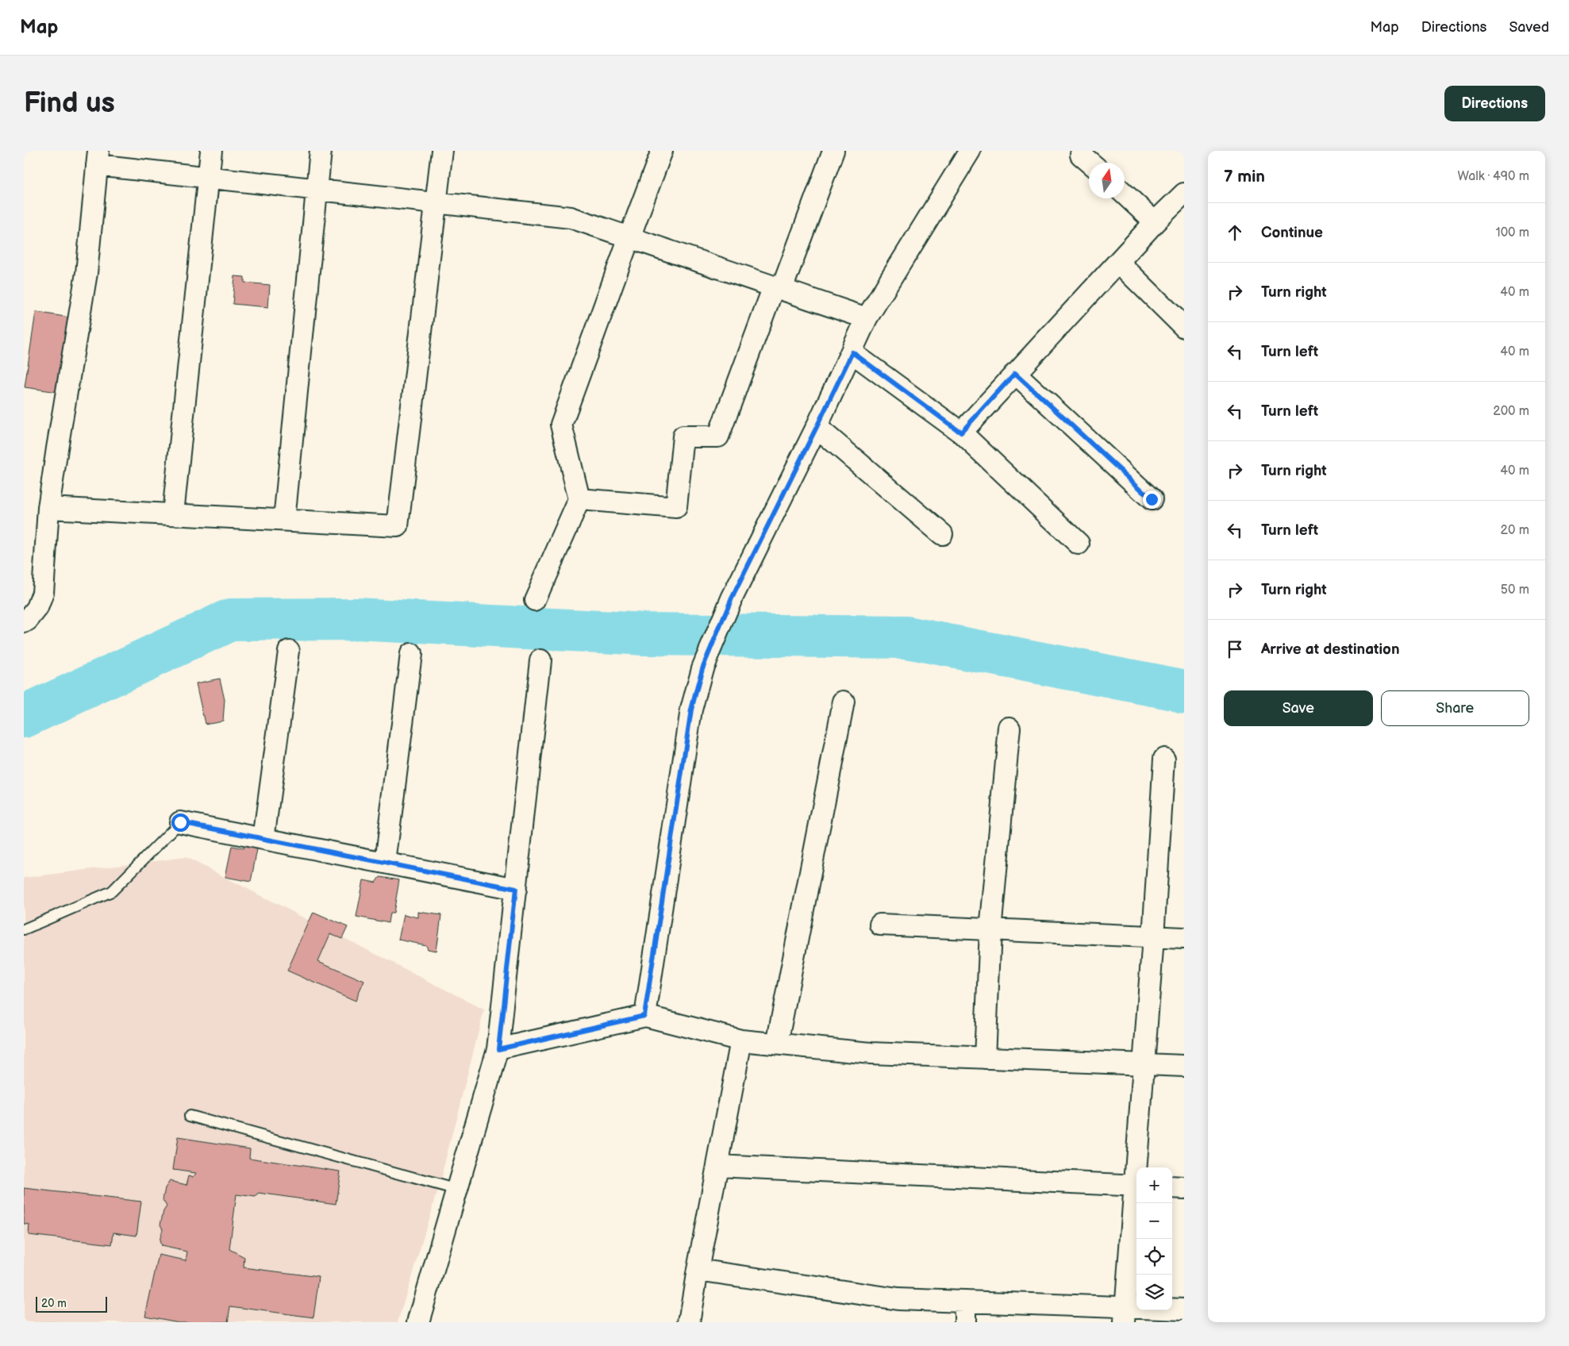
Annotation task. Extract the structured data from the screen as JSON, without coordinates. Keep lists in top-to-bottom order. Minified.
{"scale_bar":"20 m","north":"top","page":{"header":"Map","nav":["Map","Directions","Saved"],"buttons":["Directions",["Save","Share"]],"title":"Find us","heading":["7 min","Walk · 490 m"],"list":[["Continue","100 m"],["Turn right","40 m"],["Turn left","40 m"],["Turn left","200 m"],["Turn right","40 m"],["Turn left","20 m"],["Turn right","50 m"],"Arrive at destination"],"map_buttons":["+","−"],"scale":"20 m"}}
